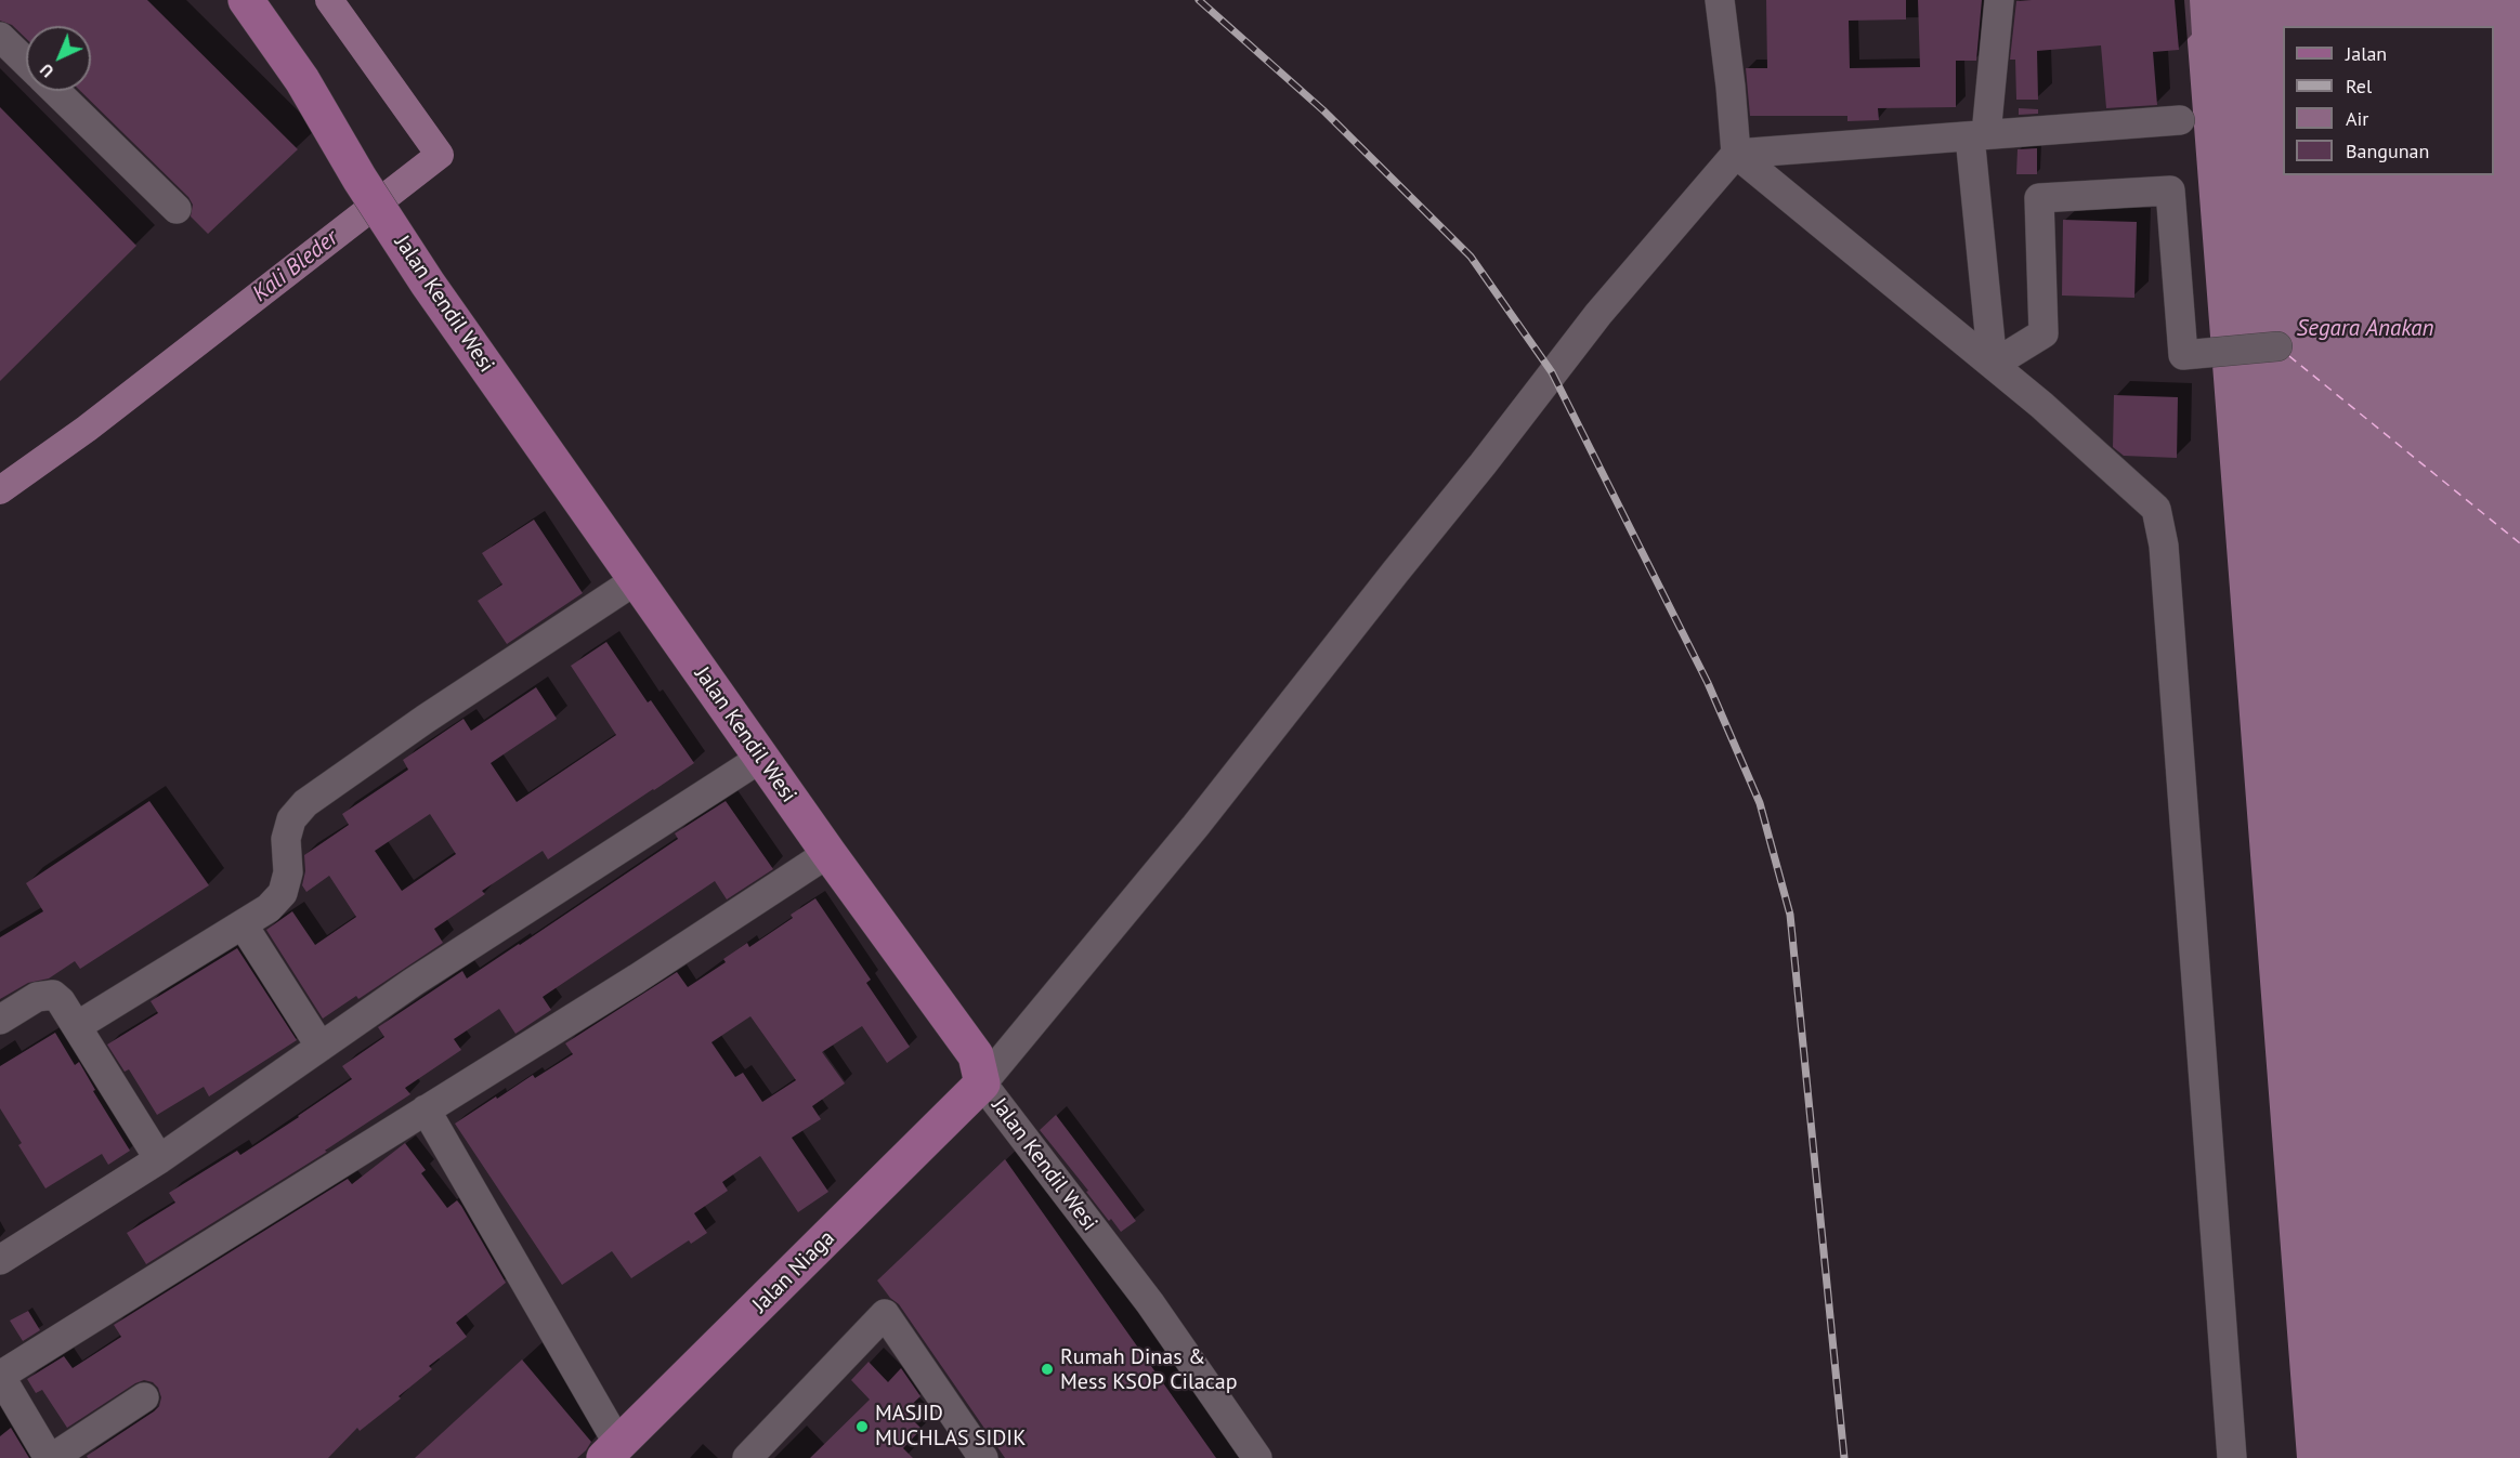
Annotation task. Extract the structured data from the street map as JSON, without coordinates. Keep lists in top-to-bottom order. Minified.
{"streets":{"main road":["Jalan Kendil Wesi","Jalan Niaga"]},"crossings":[["Jalan Kendil Wesi","Jalan Niaga"]],"water":["Kali Bleder","Segara Anakan"],"places":["Rumah Dinas & Mess KSOP Cilacap","MASJID MUCHLAS SIDIK"],"legend":["Jalan","Rel","Air","Bangunan"],"north":"bottom left"}
